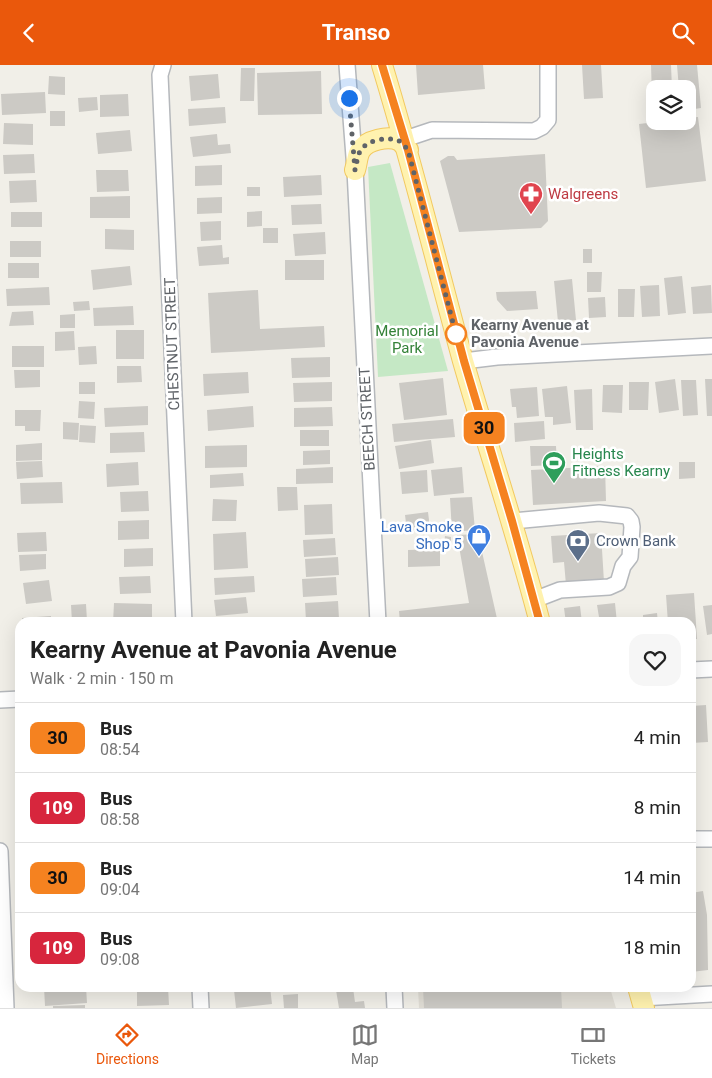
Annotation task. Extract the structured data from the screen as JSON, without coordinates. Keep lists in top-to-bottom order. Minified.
{"streets":{"street":["CHESTNUT STREET","BEECH STREET"]},"parks":["Memorial Park"],"places":{"pharmacy":["Walgreens"],"other":["Kearny Avenue at Pavonia Avenue"],"sports":["Heights Fitness Kearny"],"shop":["Lava Smoke Shop 5"],"bank":["Crown Bank"]},"lines":["bus line 30"],"page":{"header":"Transo","on_map":"30","heading":["Kearny Avenue at Pavonia Avenue","Walk · 2 min · 150 m"],"list":[{"mark":"30","name":"Bus","note":"08:54","value":"4 min"},{"mark":"109","name":"Bus","note":"08:58","value":"8 min"},{"mark":"30","name":"Bus","note":"09:04","value":"14 min"},{"mark":"109","name":"Bus","note":"09:08","value":"18 min"}],"tabs":["Directions","Map","Tickets"]}}
